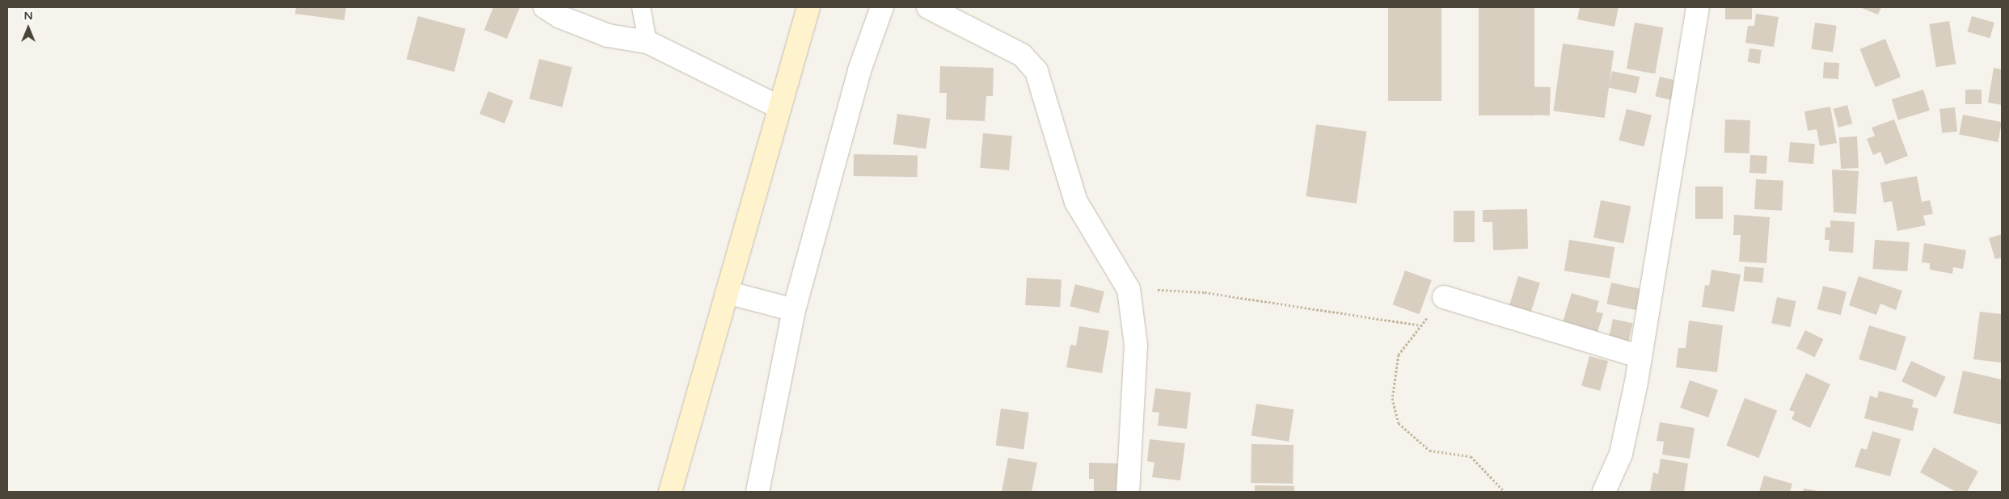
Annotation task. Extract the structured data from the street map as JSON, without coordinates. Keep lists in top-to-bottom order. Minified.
{"north":"top"}
